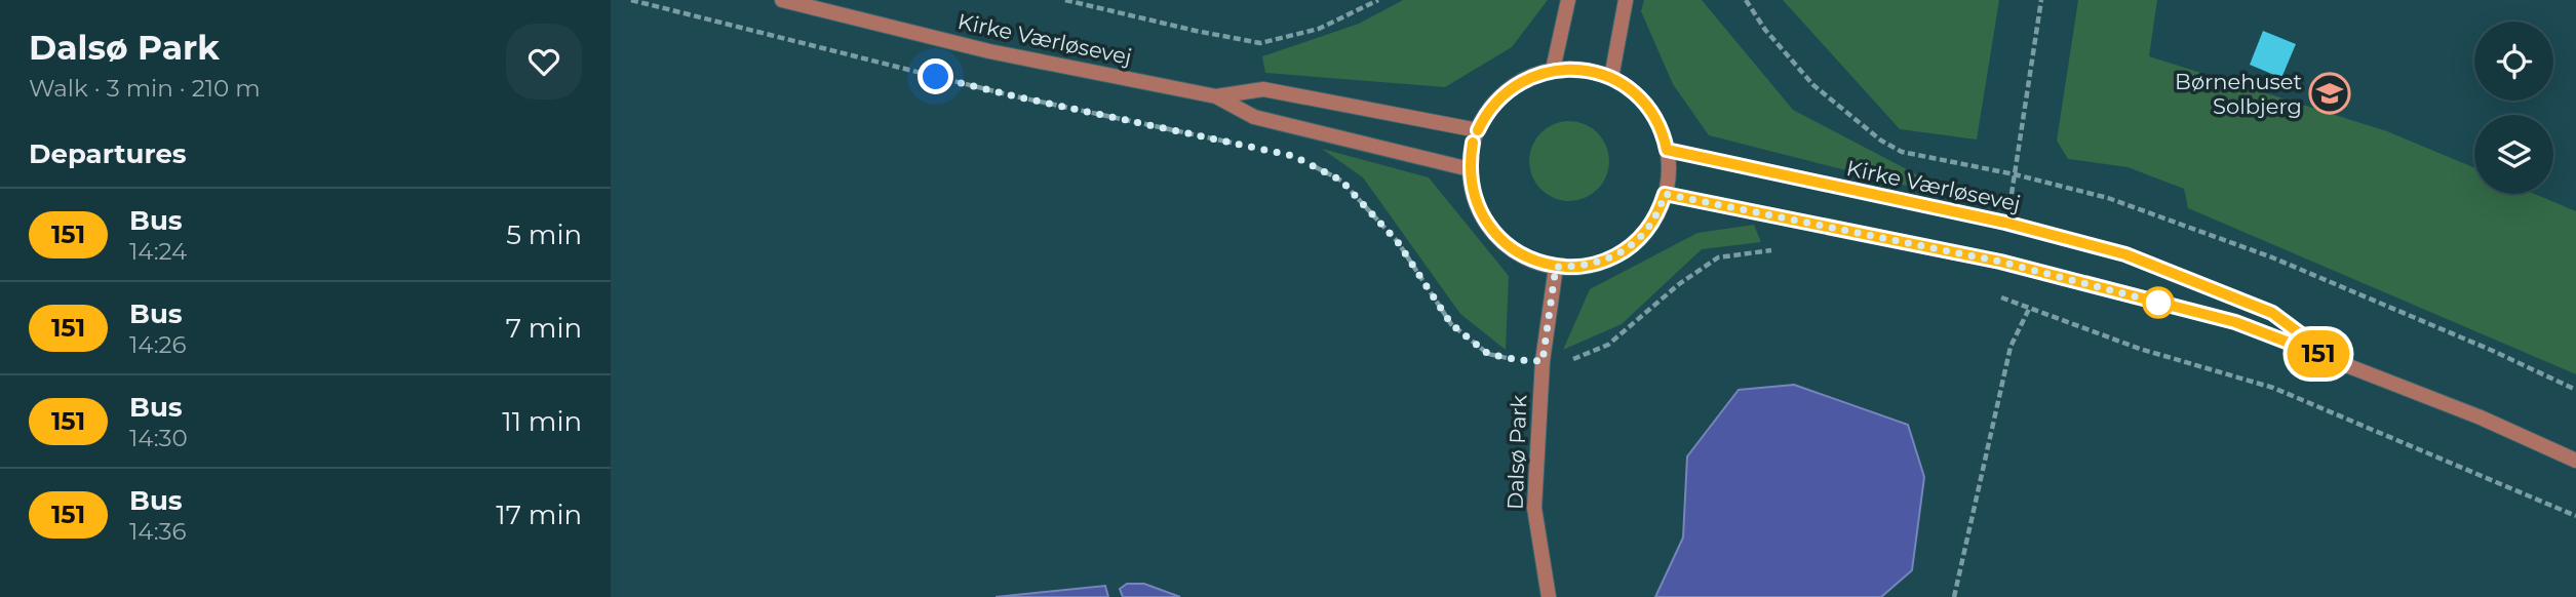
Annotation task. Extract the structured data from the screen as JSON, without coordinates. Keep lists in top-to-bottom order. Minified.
{"streets":{"street":["Kirke Værløsevej","Dalsø Park"]},"crossings":[["Kirke Værløsevej","Dalsø Park"]],"places":{"school or university":["Børnehuset Solbjerg"]},"lines":["bus line 151"],"page":{"heading":[["Dalsø Park","Walk · 3 min · 210 m"],"Departures"],"on_map":"151","list":[{"mark":"151","name":"Bus","note":"14:24","value":"5 min"},{"mark":"151","name":"Bus","note":"14:26","value":"7 min"},{"mark":"151","name":"Bus","note":"14:30","value":"11 min"},{"mark":"151","name":"Bus","note":"14:36","value":"17 min"}]}}
